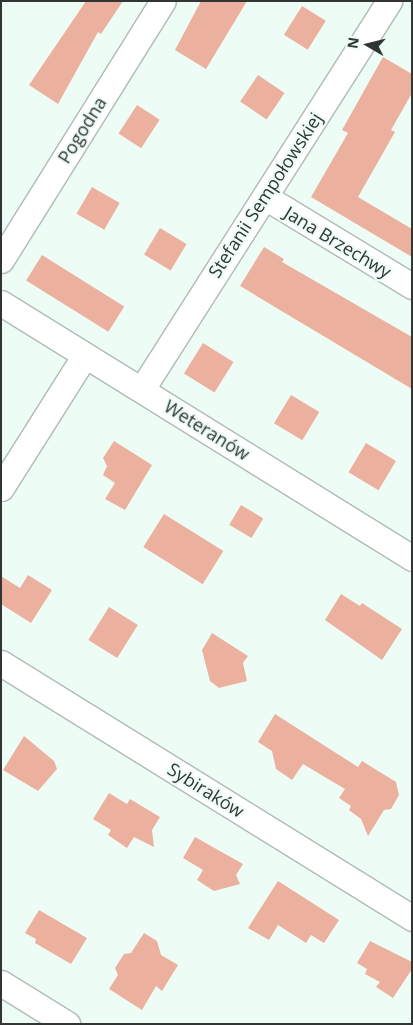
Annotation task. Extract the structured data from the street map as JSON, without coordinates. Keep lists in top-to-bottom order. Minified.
{"streets":{"street":["Pogodna","Stefanii Sempołowskiej","Jana Brzechwy","Weteranów","Sybiraków"]},"crossings":[["Stefanii Sempołowskiej","Jana Brzechwy"],["Stefanii Sempołowskiej","Weteranów"]],"north":"left"}
